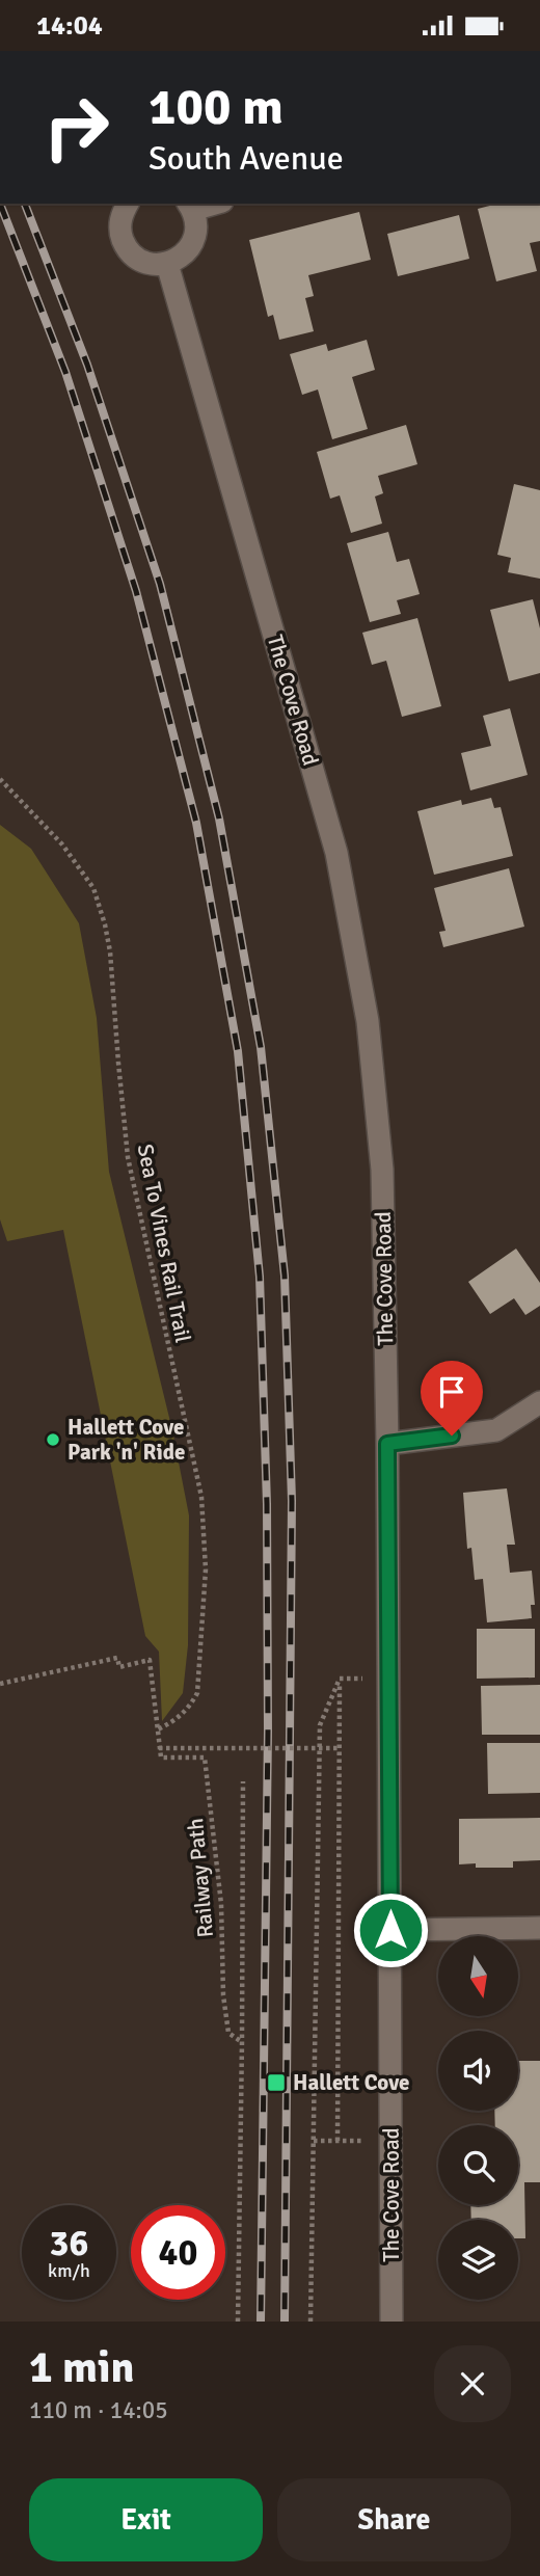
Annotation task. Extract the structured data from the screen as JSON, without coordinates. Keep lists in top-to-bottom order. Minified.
{"streets":{"street":["The Cove Road"],"path":["Sea To Vines Rail Trail","Railway Path"]},"places":{"other":["Hallett Cove Park 'n' Ride"],"transit":["Hallett Cove"]},"north":"bottom","page":{"status":"14:04","turn":["100 m","South Avenue"],"speed":"36 km/h","limit":"40","heading":["1 min","110 m · 14:05"],"buttons":["Exit","Share"]}}
